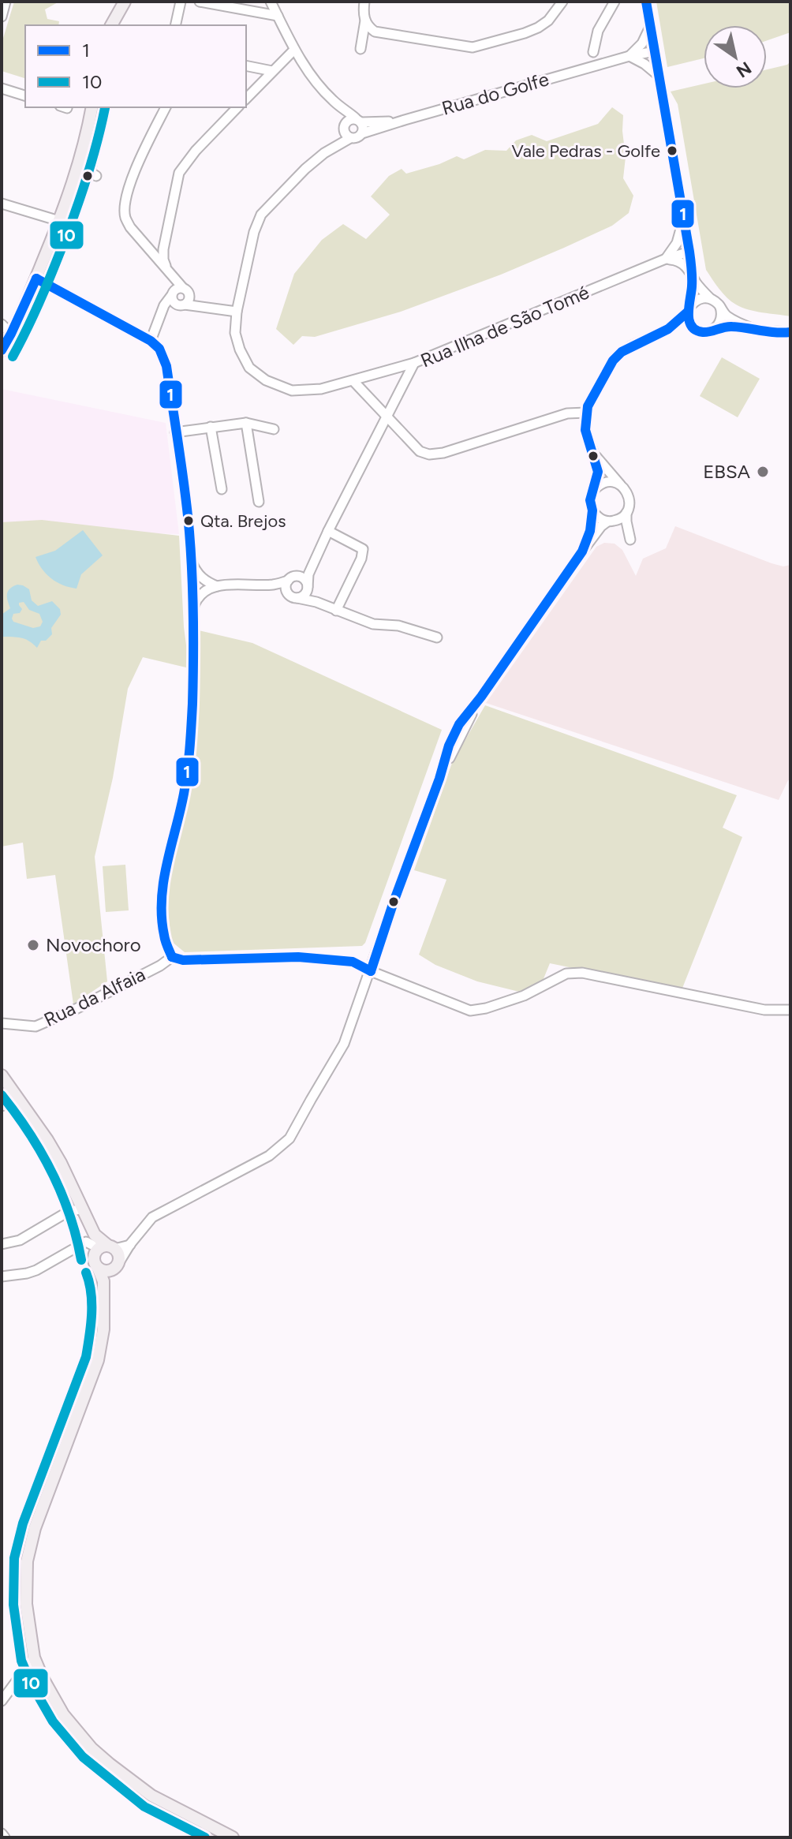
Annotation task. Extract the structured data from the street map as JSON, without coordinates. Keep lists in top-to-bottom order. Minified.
{"streets":{"street":["Rua do Golfe","Rua Ilha de São Tomé","Rua da Alfaia"]},"places":["Vale Pedras - Golfe","EBSA","Qta. Brejos","Novochoro"],"lines":["transit line 1","transit line 10"],"legend":["1","10"],"north":"bottom right"}
